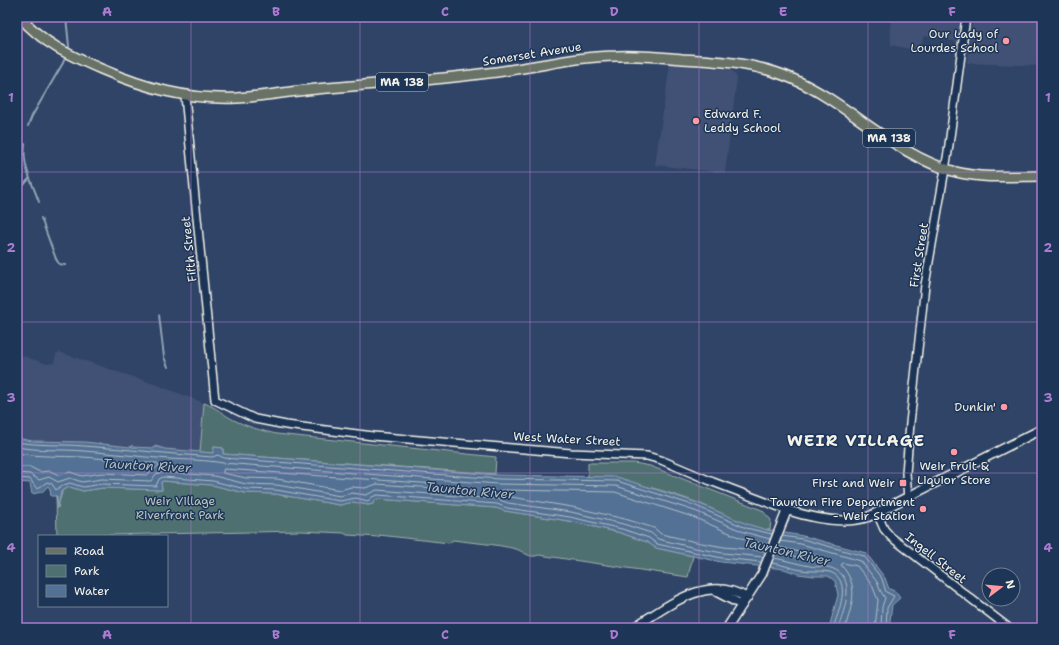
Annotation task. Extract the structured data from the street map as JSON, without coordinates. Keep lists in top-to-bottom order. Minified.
{"streets":{"main road":["Somerset Avenue","MA 138","West Water Street"],"street":["Fifth Street","First Street","Ingell Street"]},"crossings":[["Somerset Avenue","Fifth Street"],["Somerset Avenue","First Street"],["Fifth Street","West Water Street"],["First Street","West Water Street"],["West Water Street","Ingell Street"]],"districts":["WEIR VILLAGE"],"water":["Taunton River"],"parks":["Weir Village Riverfront Park"],"places":{"other":["Our Lady of Lourdes School","Edward F. Leddy School","Dunkin'","Weir Fruit & Liquior Store","Taunton Fire Department - Weir Station"],"transit":["First and Weir"]},"legend":["Road","Park","Water"],"north":"right","grid":{"columns":["A","B","C","D","E","F"],"rows":["1","2","3","4"]}}
